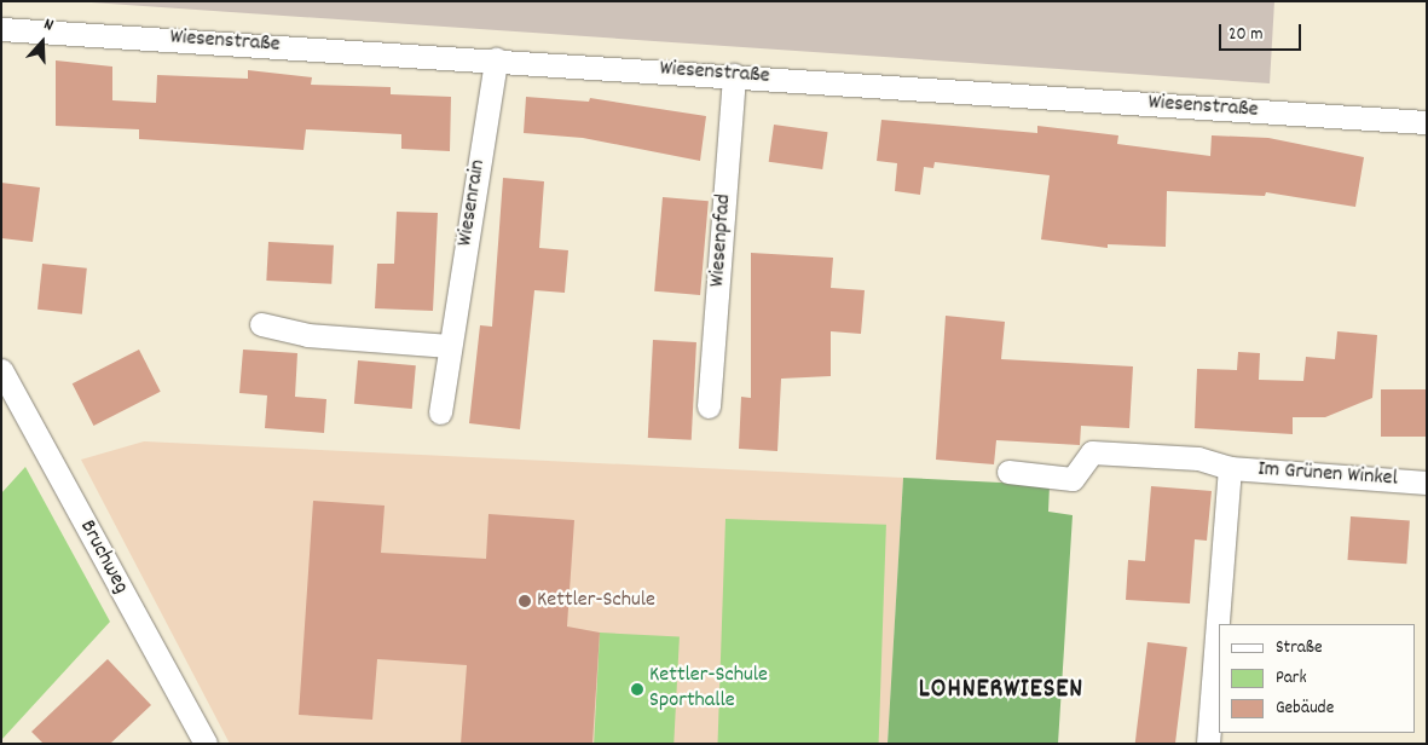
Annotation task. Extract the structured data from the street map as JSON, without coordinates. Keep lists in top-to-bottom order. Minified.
{"streets":{"street":["Wiesenstraße","Wiesenrain","Wiesenpfad","Im Grünen Winkel","Bruchweg"]},"crossings":[["Wiesenstraße","Wiesenrain"],["Wiesenstraße","Wiesenpfad"]],"districts":["LOHNERWIESEN"],"places":["Kettler-Schule","Kettler-Schule Sporthalle"],"legend":["Straße","Park","Gebäude"],"scale_bar":"20 m","north":"top"}
